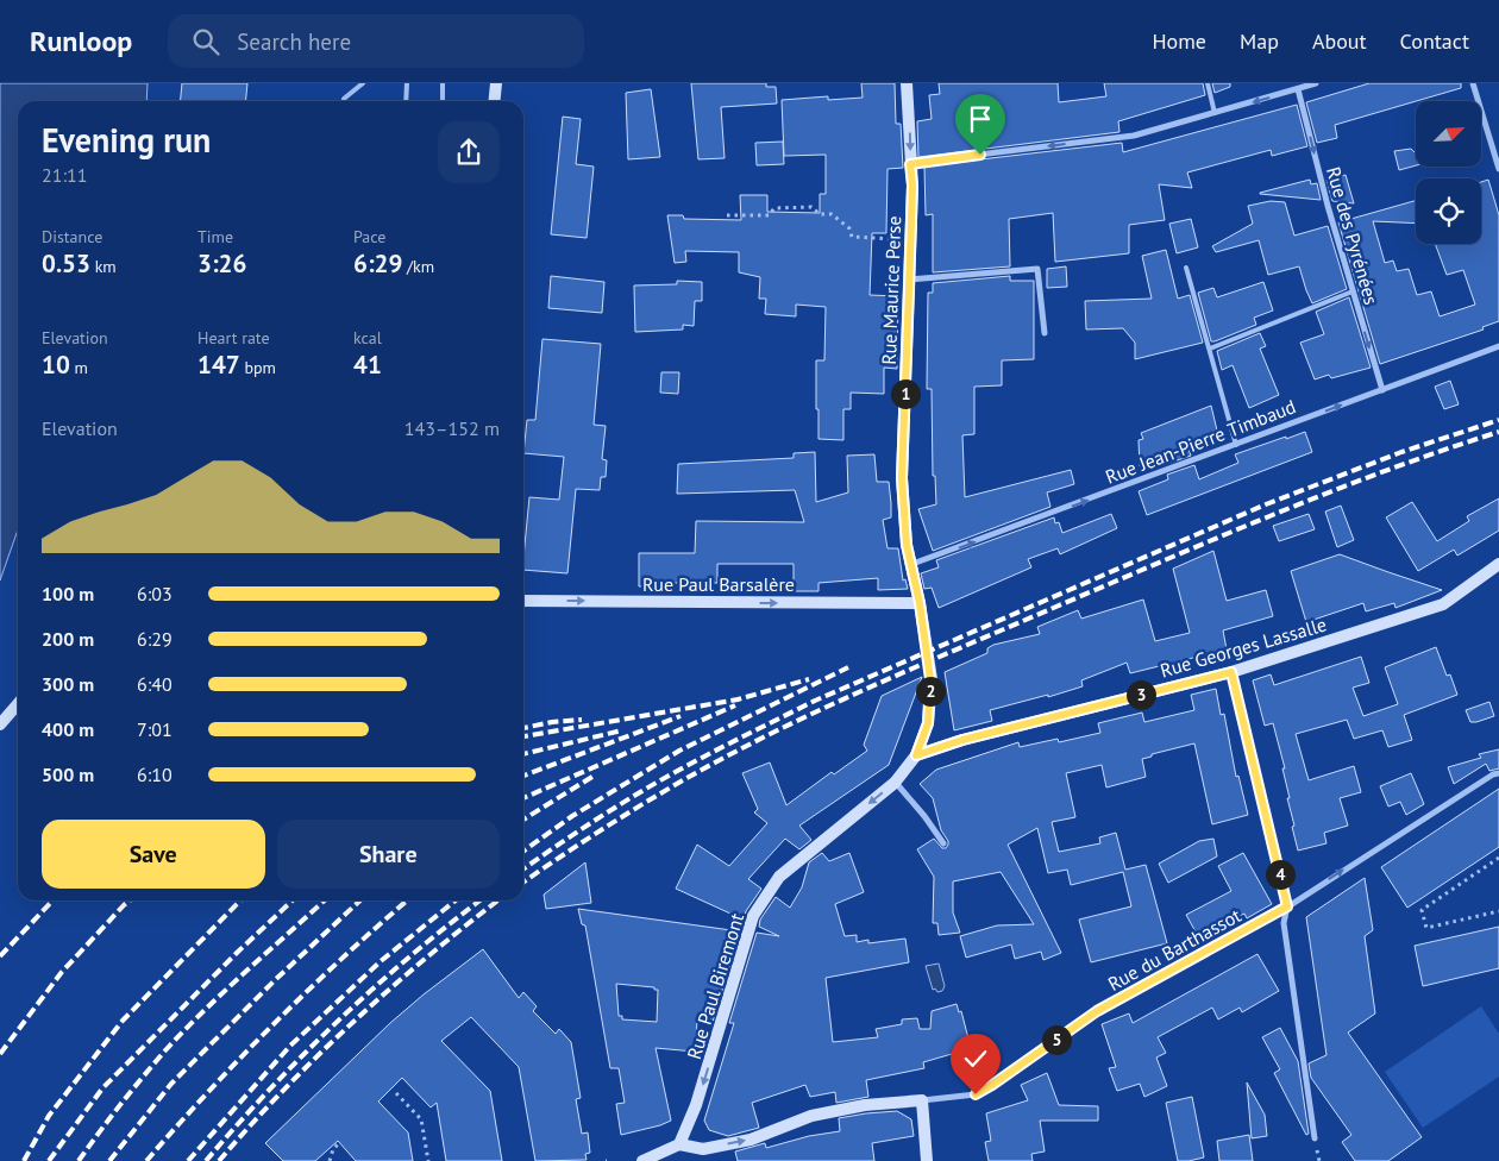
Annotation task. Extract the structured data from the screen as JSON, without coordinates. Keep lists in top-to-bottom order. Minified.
{"streets":{"street":["Rue des Pyrénées","Rue Maurice Perse","Rue Jean-Pierre Timbaud","Rue Paul Barsalère","Rue Georges Lassalle","Rue du Barthassot","Rue Paul Biremont"]},"crossings":[["Rue des Pyrénées","Rue Jean-Pierre Timbaud"],["Rue Maurice Perse","Rue Jean-Pierre Timbaud"],["Rue Maurice Perse","Rue Paul Barsalère"],["Rue Maurice Perse","Rue Georges Lassalle"],["Rue Maurice Perse","Rue Paul Biremont"],["Rue Georges Lassalle","Rue Paul Biremont"],["Rue du Barthassot","Rue Paul Biremont"]],"one_way":["Rue des Pyrénées","Rue Jean-Pierre Timbaud","Rue Paul Barsalère","Rue du Barthassot","Rue Paul Biremont"],"north":"top right","page":{"header":"Runloop","search":"Search here","nav":["Home","Map","About","Contact"],"heading":["Evening run","21:11"],"stats":[["Distance","0.53 km"],["Time","3:26"],["Pace","6:29 /km"],["Elevation","10 m"],["Heart rate","147 bpm"],["kcal","41"]],"pins":["1","2","3","4","5"],"chart":["Elevation","143–152 m"],"list":[{"name":"100 m","note":"6:03"},{"name":"200 m","note":"6:29"},{"name":"300 m","note":"6:40"},{"name":"400 m","note":"7:01"},{"name":"500 m","note":"6:10"}],"buttons":["Save","Share"]}}
